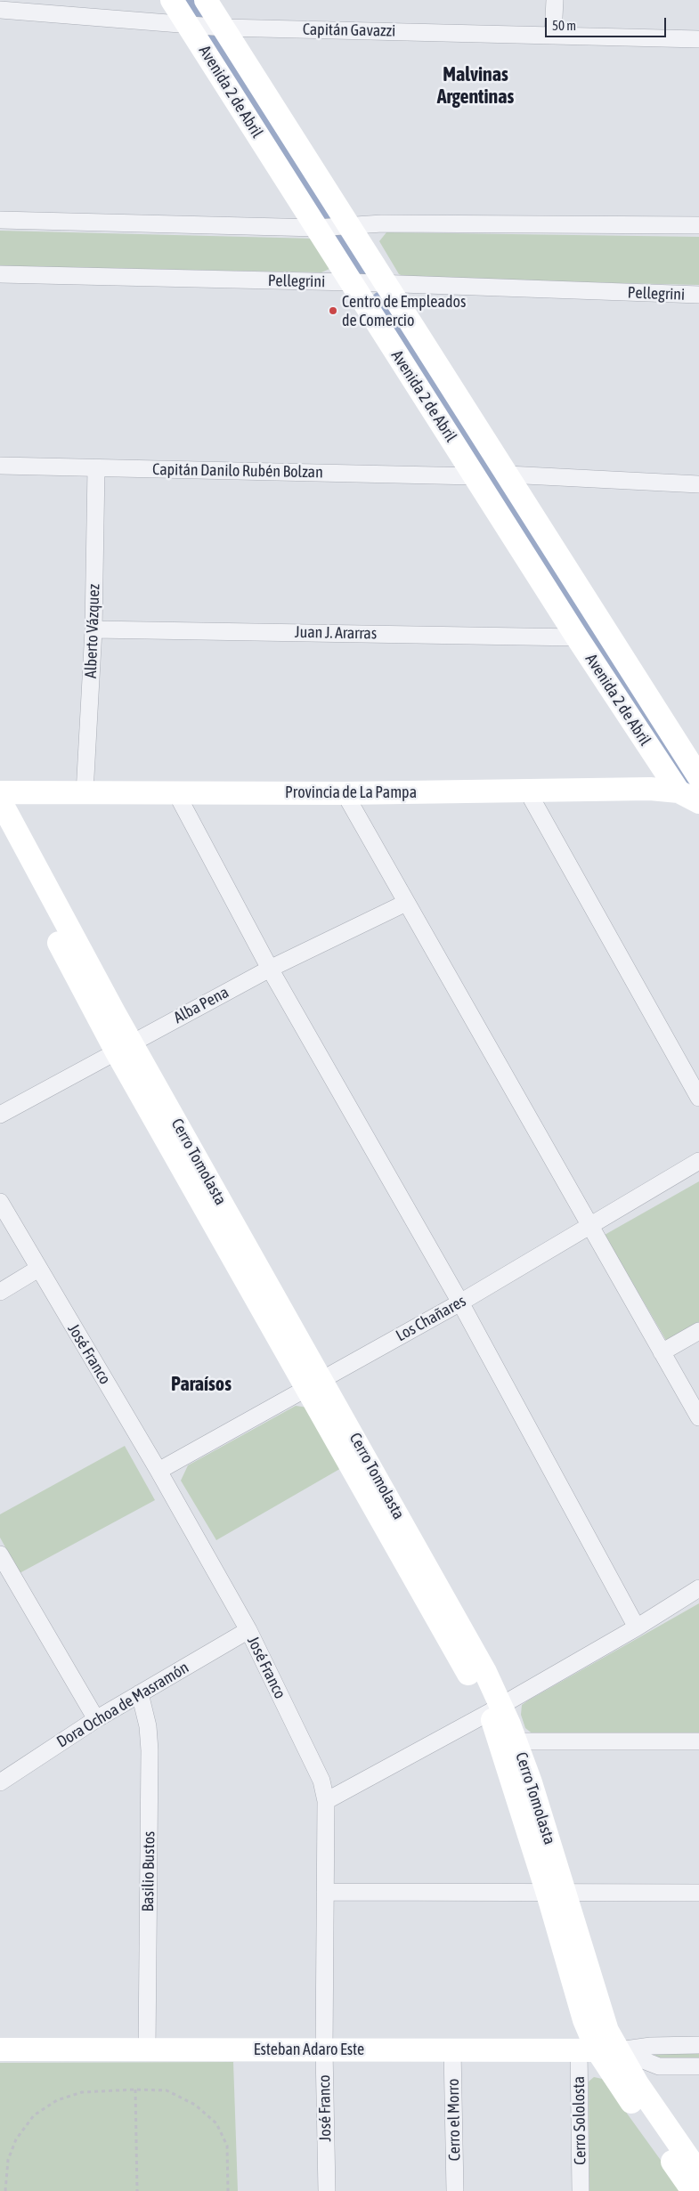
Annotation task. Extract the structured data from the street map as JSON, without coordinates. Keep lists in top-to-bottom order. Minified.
{"streets":{"street":["Capitán Gavazzi","Avenida 2 de Abril","Pellegrini","Capitán Danilo Rubén Bolzan","Alberto Vázquez","Juan J. Ararras","Provincia de La Pampa","Alba Pena","Cerro Tomolasta","Los Chañares","José Franco","Dora Ochoa de Masramón","Basilio Bustos","Esteban Adaro Este","Cerro el Morro","Cerro Sololosta"]},"crossings":[["Capitán Gavazzi","Avenida 2 de Abril"],["Avenida 2 de Abril","Pellegrini"],["Avenida 2 de Abril","Capitán Danilo Rubén Bolzan"],["Avenida 2 de Abril","Juan J. Ararras"],["Avenida 2 de Abril","Provincia de La Pampa"],["Capitán Danilo Rubén Bolzan","Alberto Vázquez"],["Alberto Vázquez","Juan J. Ararras"],["Alberto Vázquez","Provincia de La Pampa"],["Alba Pena","Cerro Tomolasta"],["Cerro Tomolasta","Los Chañares"],["Cerro Tomolasta","Esteban Adaro Este"],["Cerro Tomolasta","Cerro Sololosta"],["Los Chañares","José Franco"],["José Franco","Dora Ochoa de Masramón"],["José Franco","Esteban Adaro Este"],["Dora Ochoa de Masramón","Basilio Bustos"],["Basilio Bustos","Esteban Adaro Este"],["Esteban Adaro Este","Cerro el Morro"],["Esteban Adaro Este","Cerro Sololosta"]],"districts":["Malvinas Argentinas","Paraísos"],"places":["Centro de Empleados de Comercio"],"scale_bar":"50 m"}
